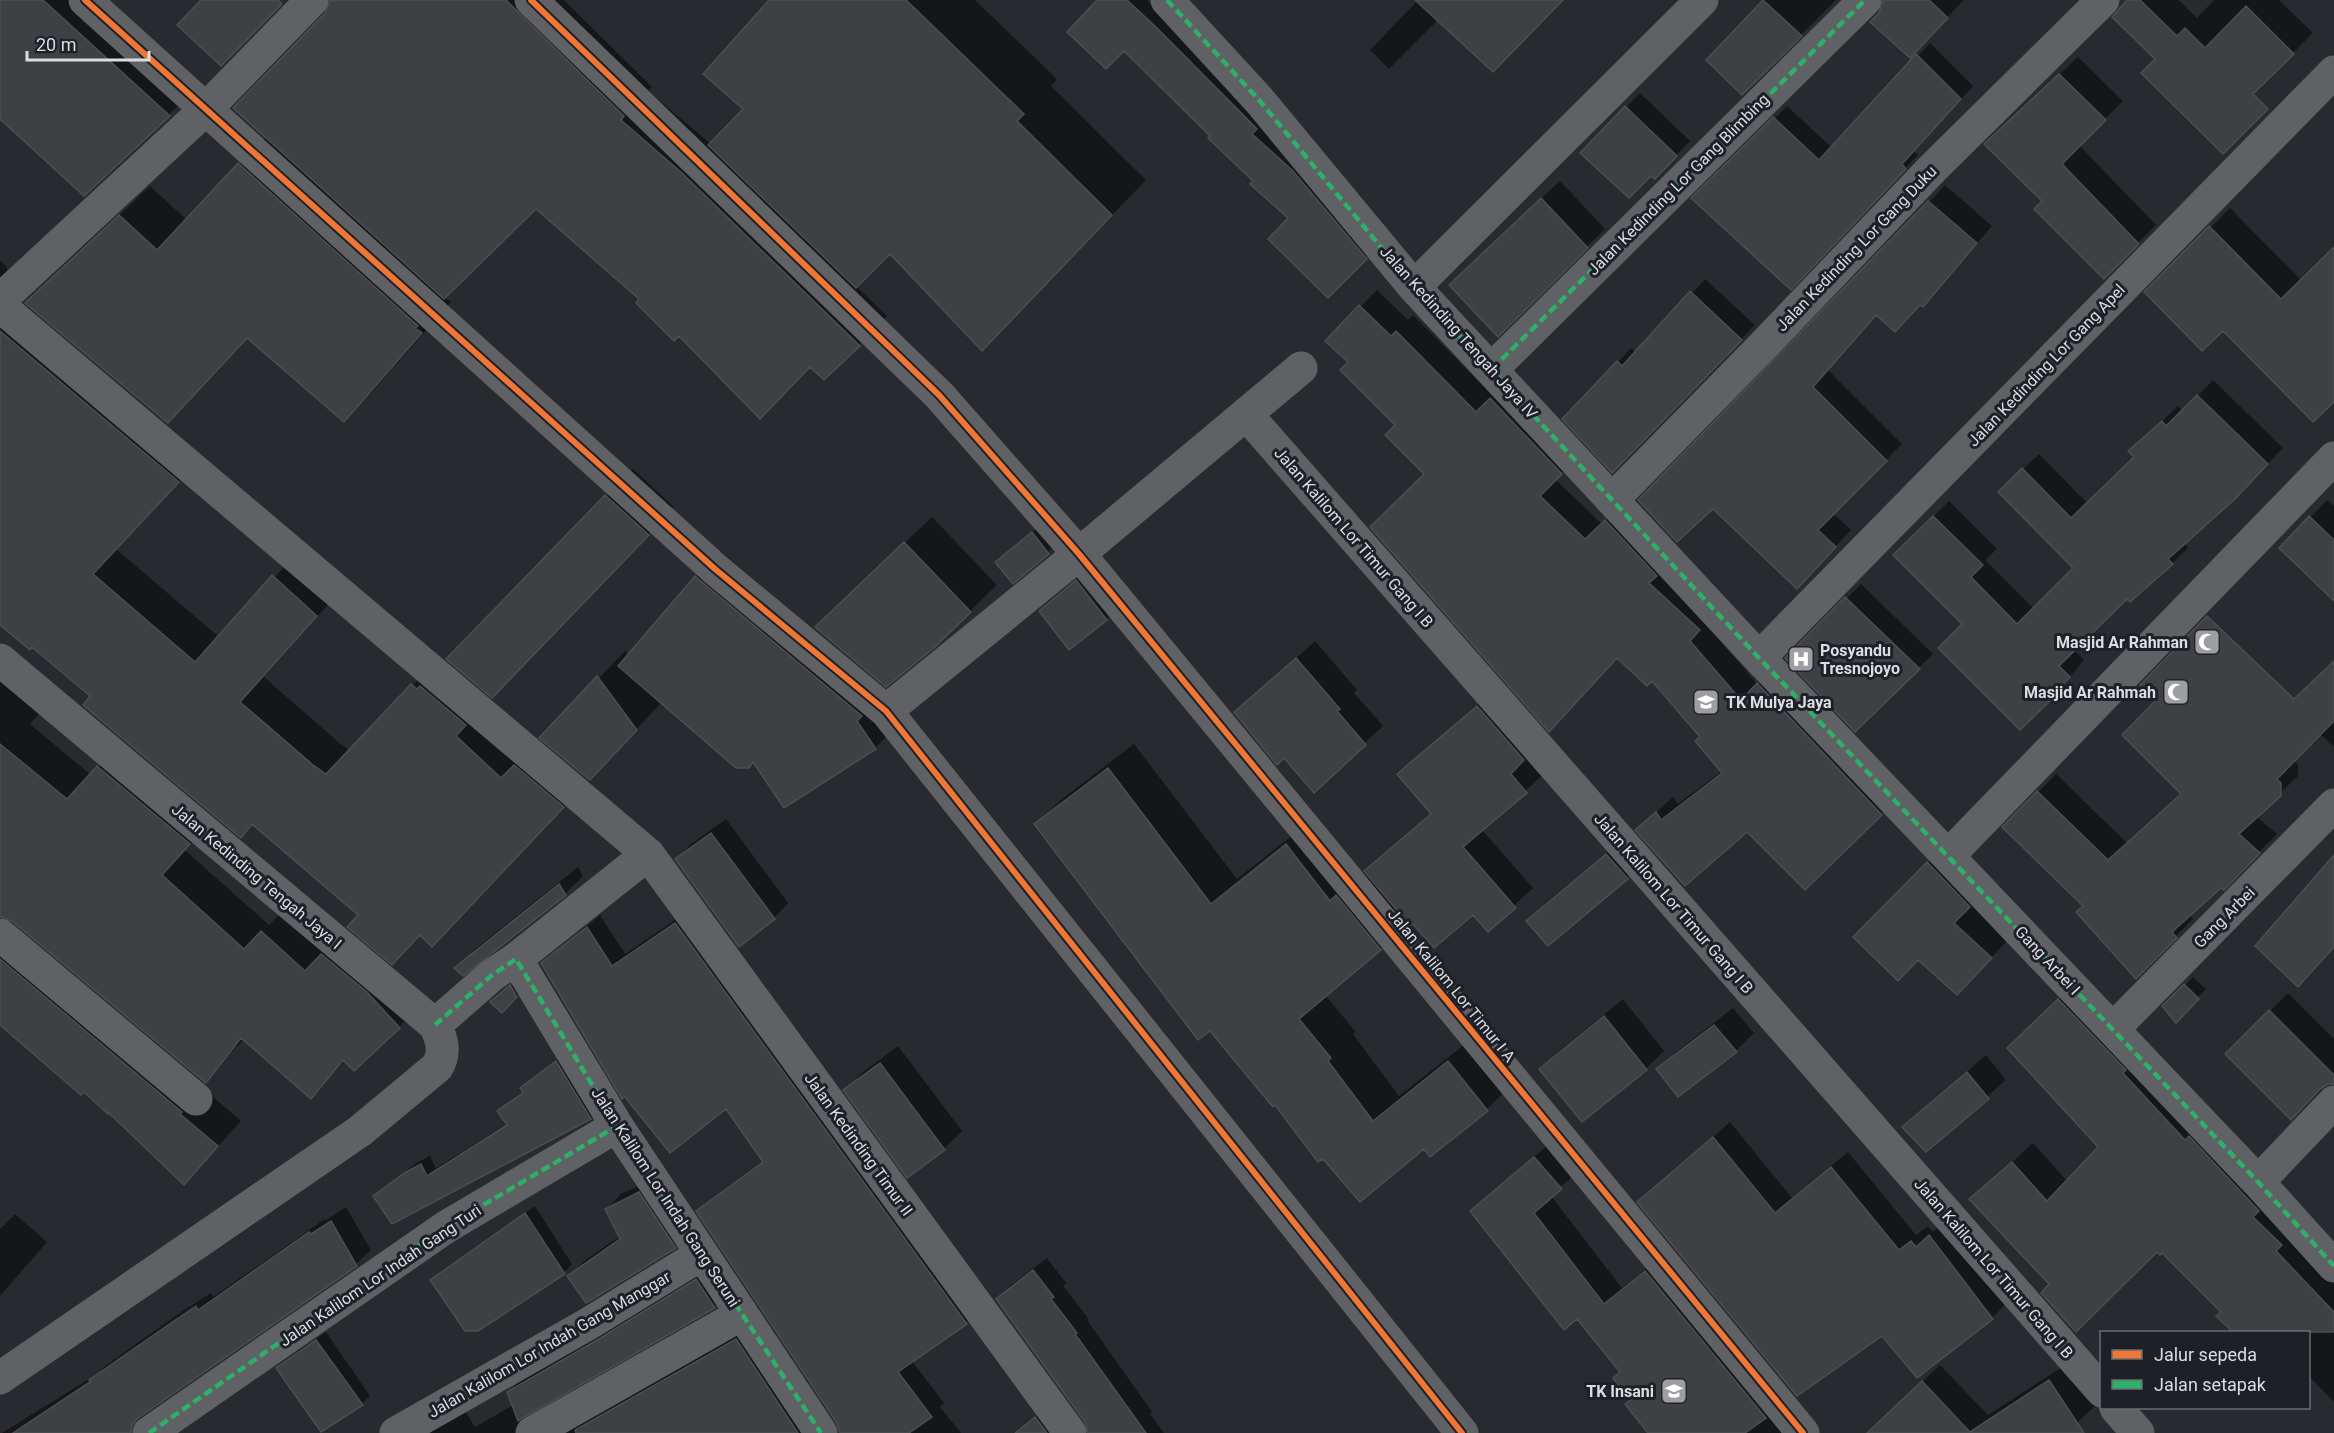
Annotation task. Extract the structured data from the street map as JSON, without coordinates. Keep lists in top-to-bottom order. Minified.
{"streets":{"street":["Jalan Kedinding Lor Gang Blimbing","Jalan Kedinding Lor Gang Duku","Jalan Kedinding Tengah Jaya IV","Jalan Kedinding Lor Gang Apel","Jalan Kalilom Lor Timur Gang I B","Jalan Kedinding Tengah Jaya I","Gang Arbei","Gang Arbei I","Jalan Kalilom Lor Timur I A","Jalan Kedinding Timur II","Jalan Kalilom Lor Indah Gang Seruni","Jalan Kalilom Lor Indah Gang Turi","Jalan Kalilom Lor Indah Gang Manggar"]},"crossings":[["Jalan Kedinding Lor Gang Blimbing","Jalan Kedinding Tengah Jaya IV"],["Jalan Kedinding Lor Gang Duku","Jalan Kedinding Tengah Jaya IV"],["Jalan Kedinding Tengah Jaya IV","Jalan Kedinding Lor Gang Apel"],["Jalan Kedinding Tengah Jaya IV","Gang Arbei I"],["Jalan Kedinding Lor Gang Apel","Gang Arbei I"],["Gang Arbei","Gang Arbei I"],["Jalan Kalilom Lor Indah Gang Seruni","Jalan Kalilom Lor Indah Gang Turi"],["Jalan Kalilom Lor Indah Gang Seruni","Jalan Kalilom Lor Indah Gang Manggar"]],"places":{"mosque":["Masjid Ar Rahman","Masjid Ar Rahmah"],"hospital":["Posyandu Tresnojoyo"],"school or university":["TK Mulya Jaya","TK Insani"]},"legend":["Jalur sepeda","Jalan setapak"],"scale_bar":"20 m"}
